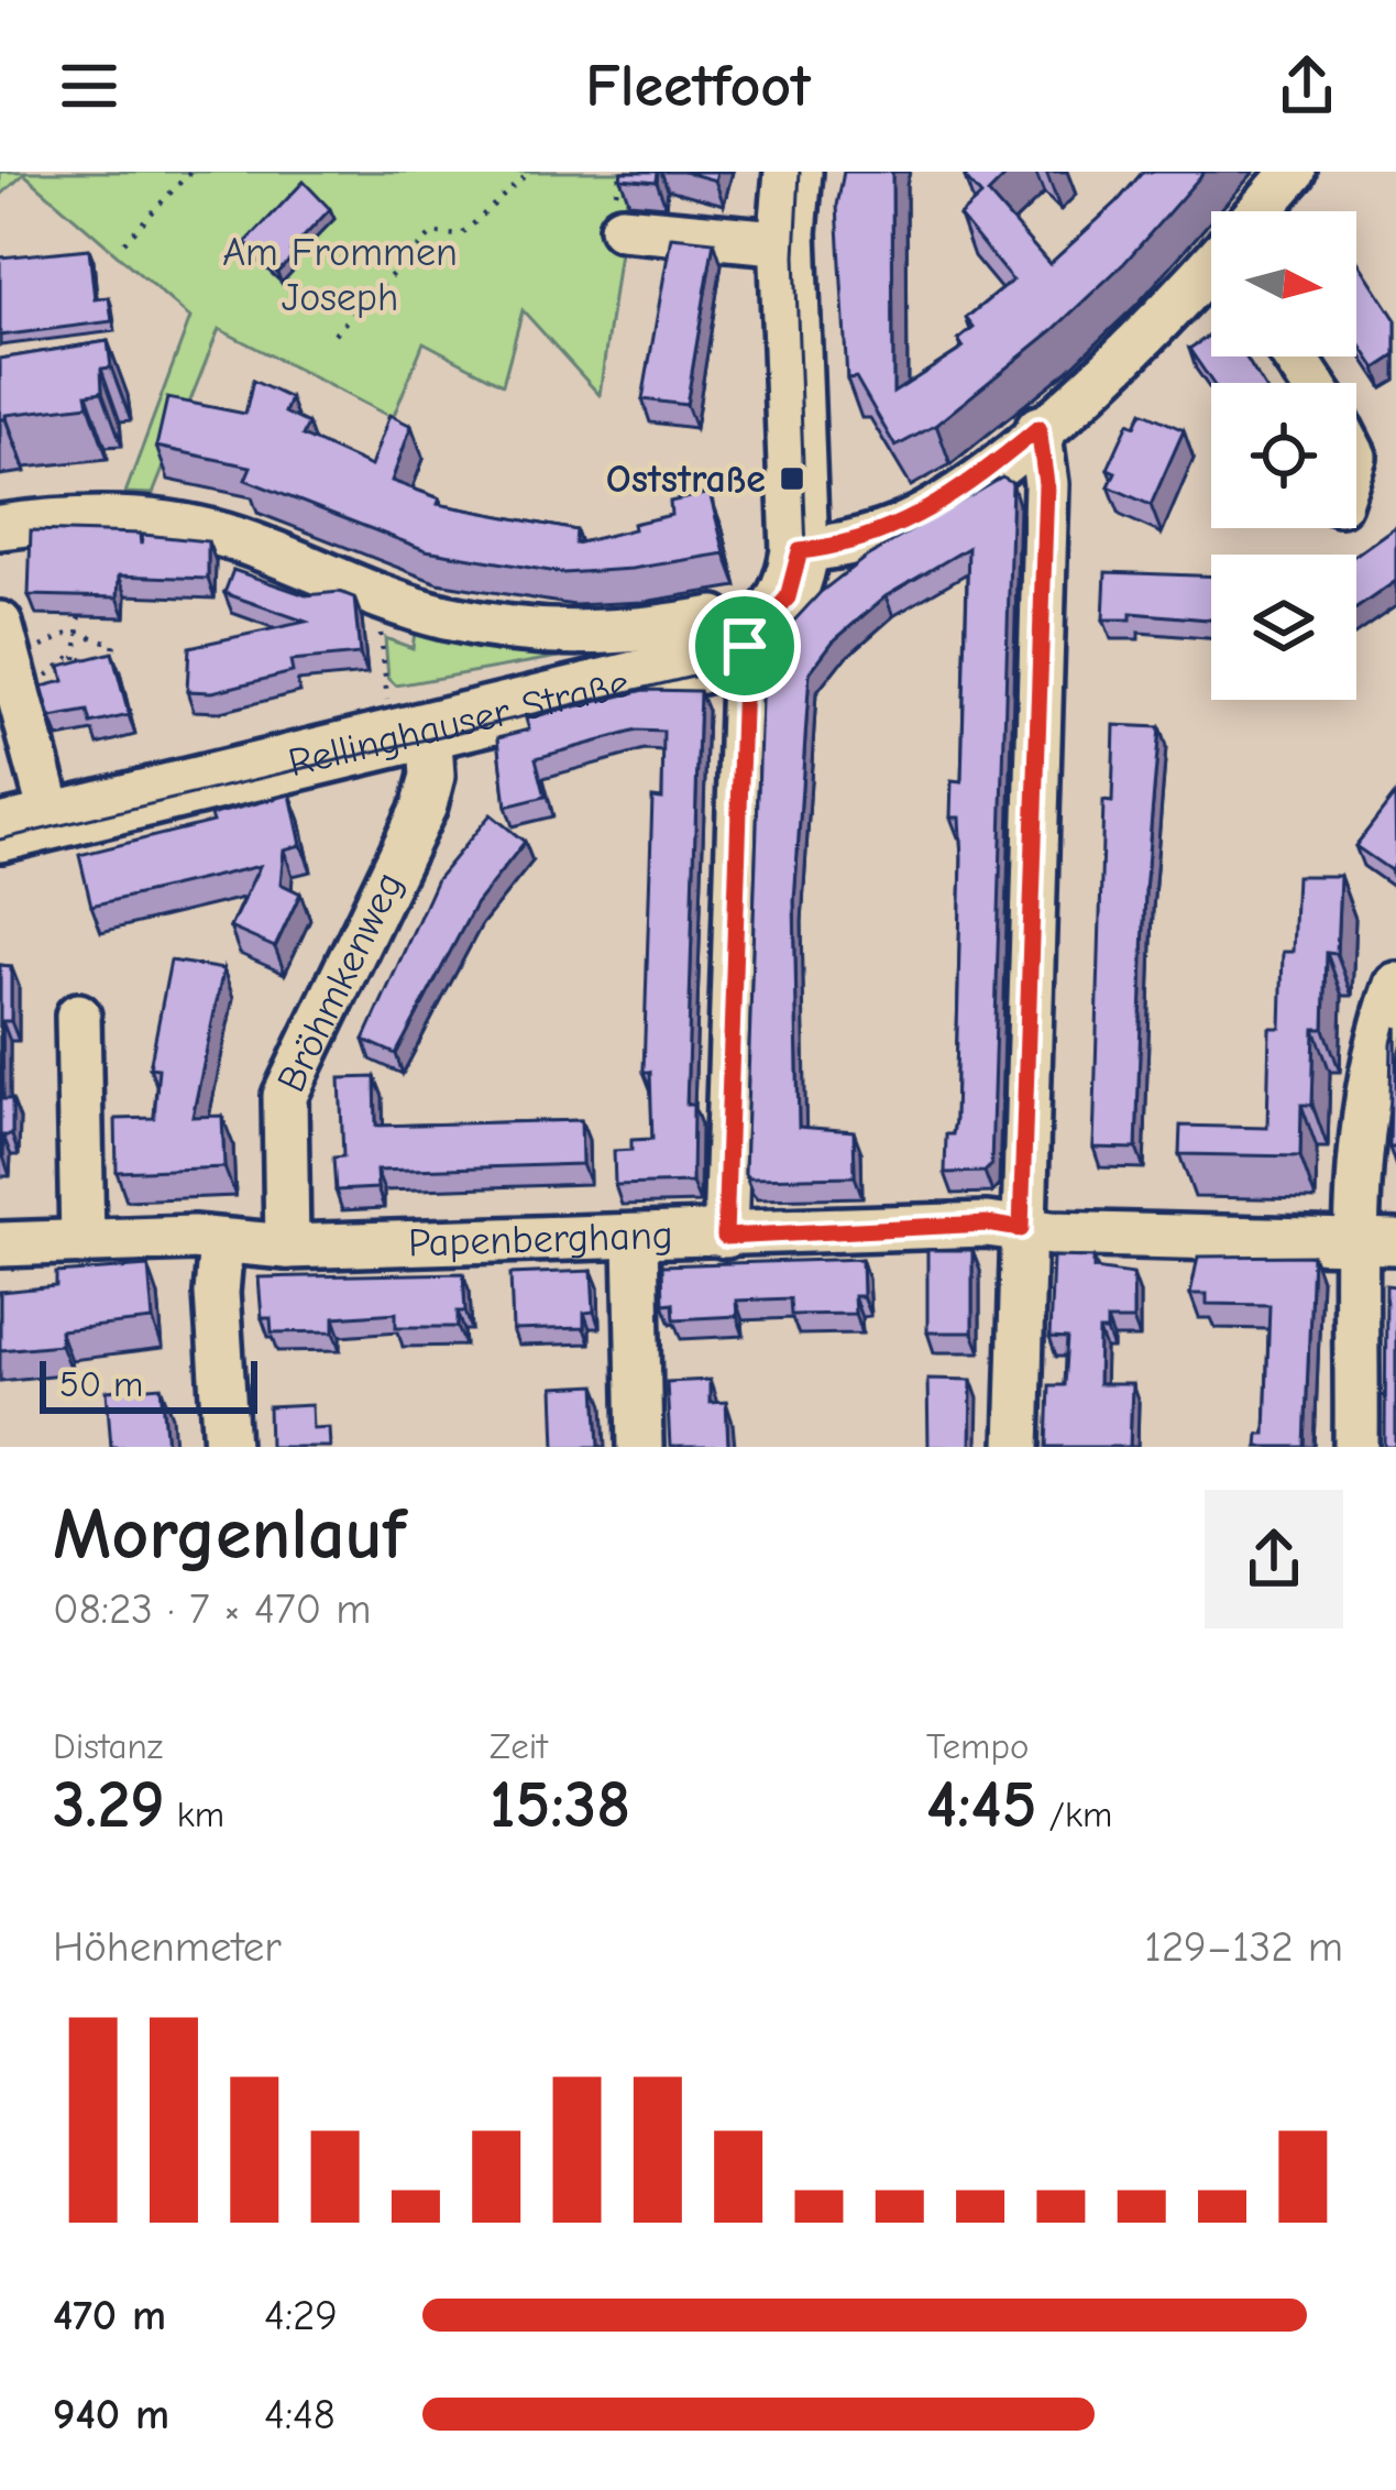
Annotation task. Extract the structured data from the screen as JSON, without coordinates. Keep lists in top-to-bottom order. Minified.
{"streets":{"main road":["Rellinghauser Straße"],"street":["Bröhmkenweg","Papenberghang"]},"crossings":[["Rellinghauser Straße","Bröhmkenweg"],["Bröhmkenweg","Papenberghang"]],"parks":["Am Frommen Joseph"],"places":{"transit":["Oststraße"]},"scale_bar":"50 m","north":"right","page":{"header":"Fleetfoot","scale":"50 m","heading":["Morgenlauf","08:23 · 7 × 470 m"],"stats":[["Distanz","3.29 km"],["Zeit","15:38"],["Tempo","4:45 /km"]],"chart":["Höhenmeter","129–132 m"],"list":[{"name":"470 m","note":"4:29"},{"name":"940 m","note":"4:48"}]}}
